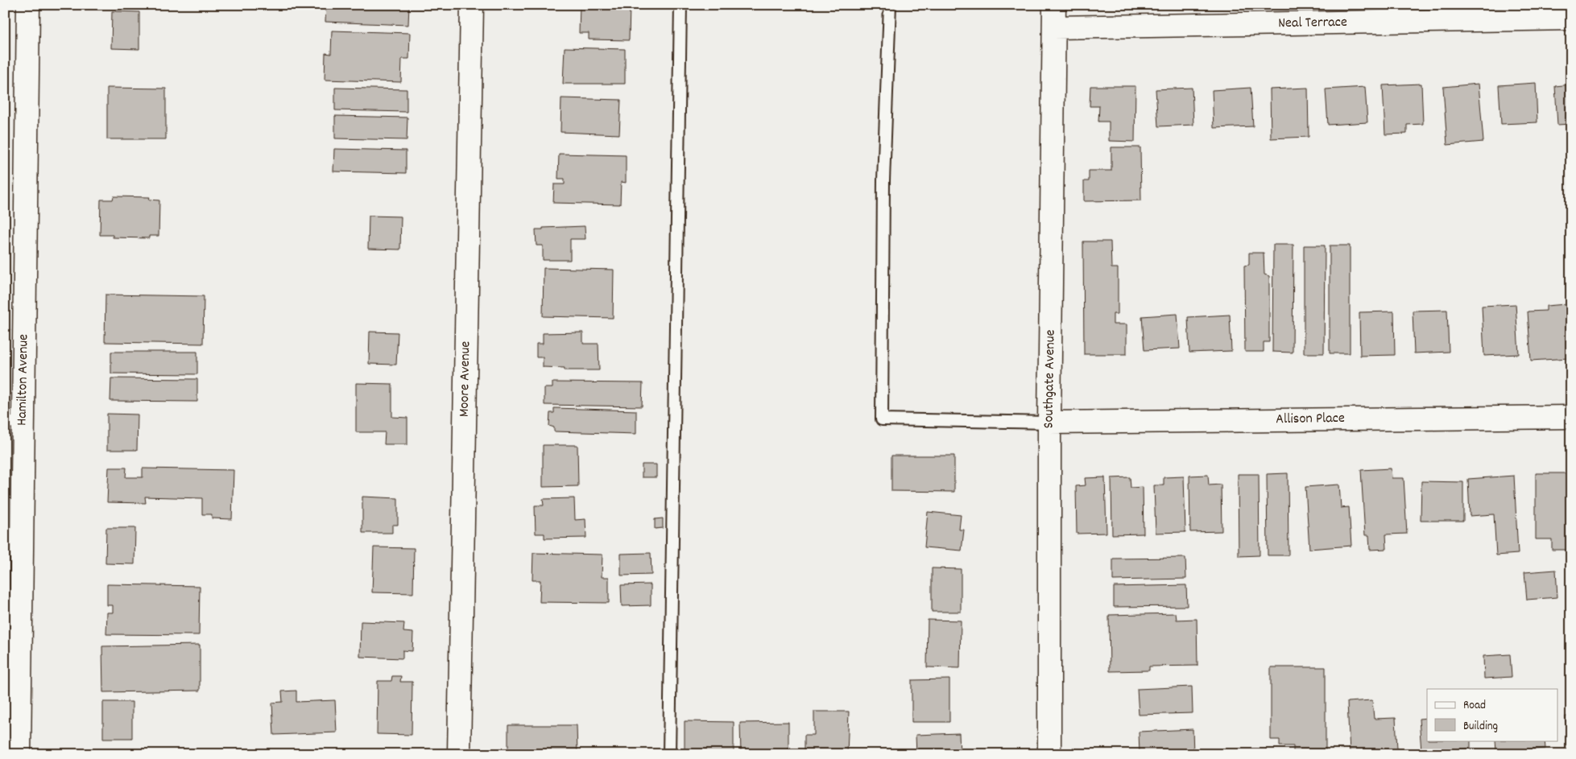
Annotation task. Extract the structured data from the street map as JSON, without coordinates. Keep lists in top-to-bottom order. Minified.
{"streets":{"street":["Neal Terrace","Moore Avenue","Southgate Avenue","Hamilton Avenue","Allison Place"]},"crossings":[["Neal Terrace","Southgate Avenue"],["Southgate Avenue","Allison Place"]],"legend":["Road","Building"]}
